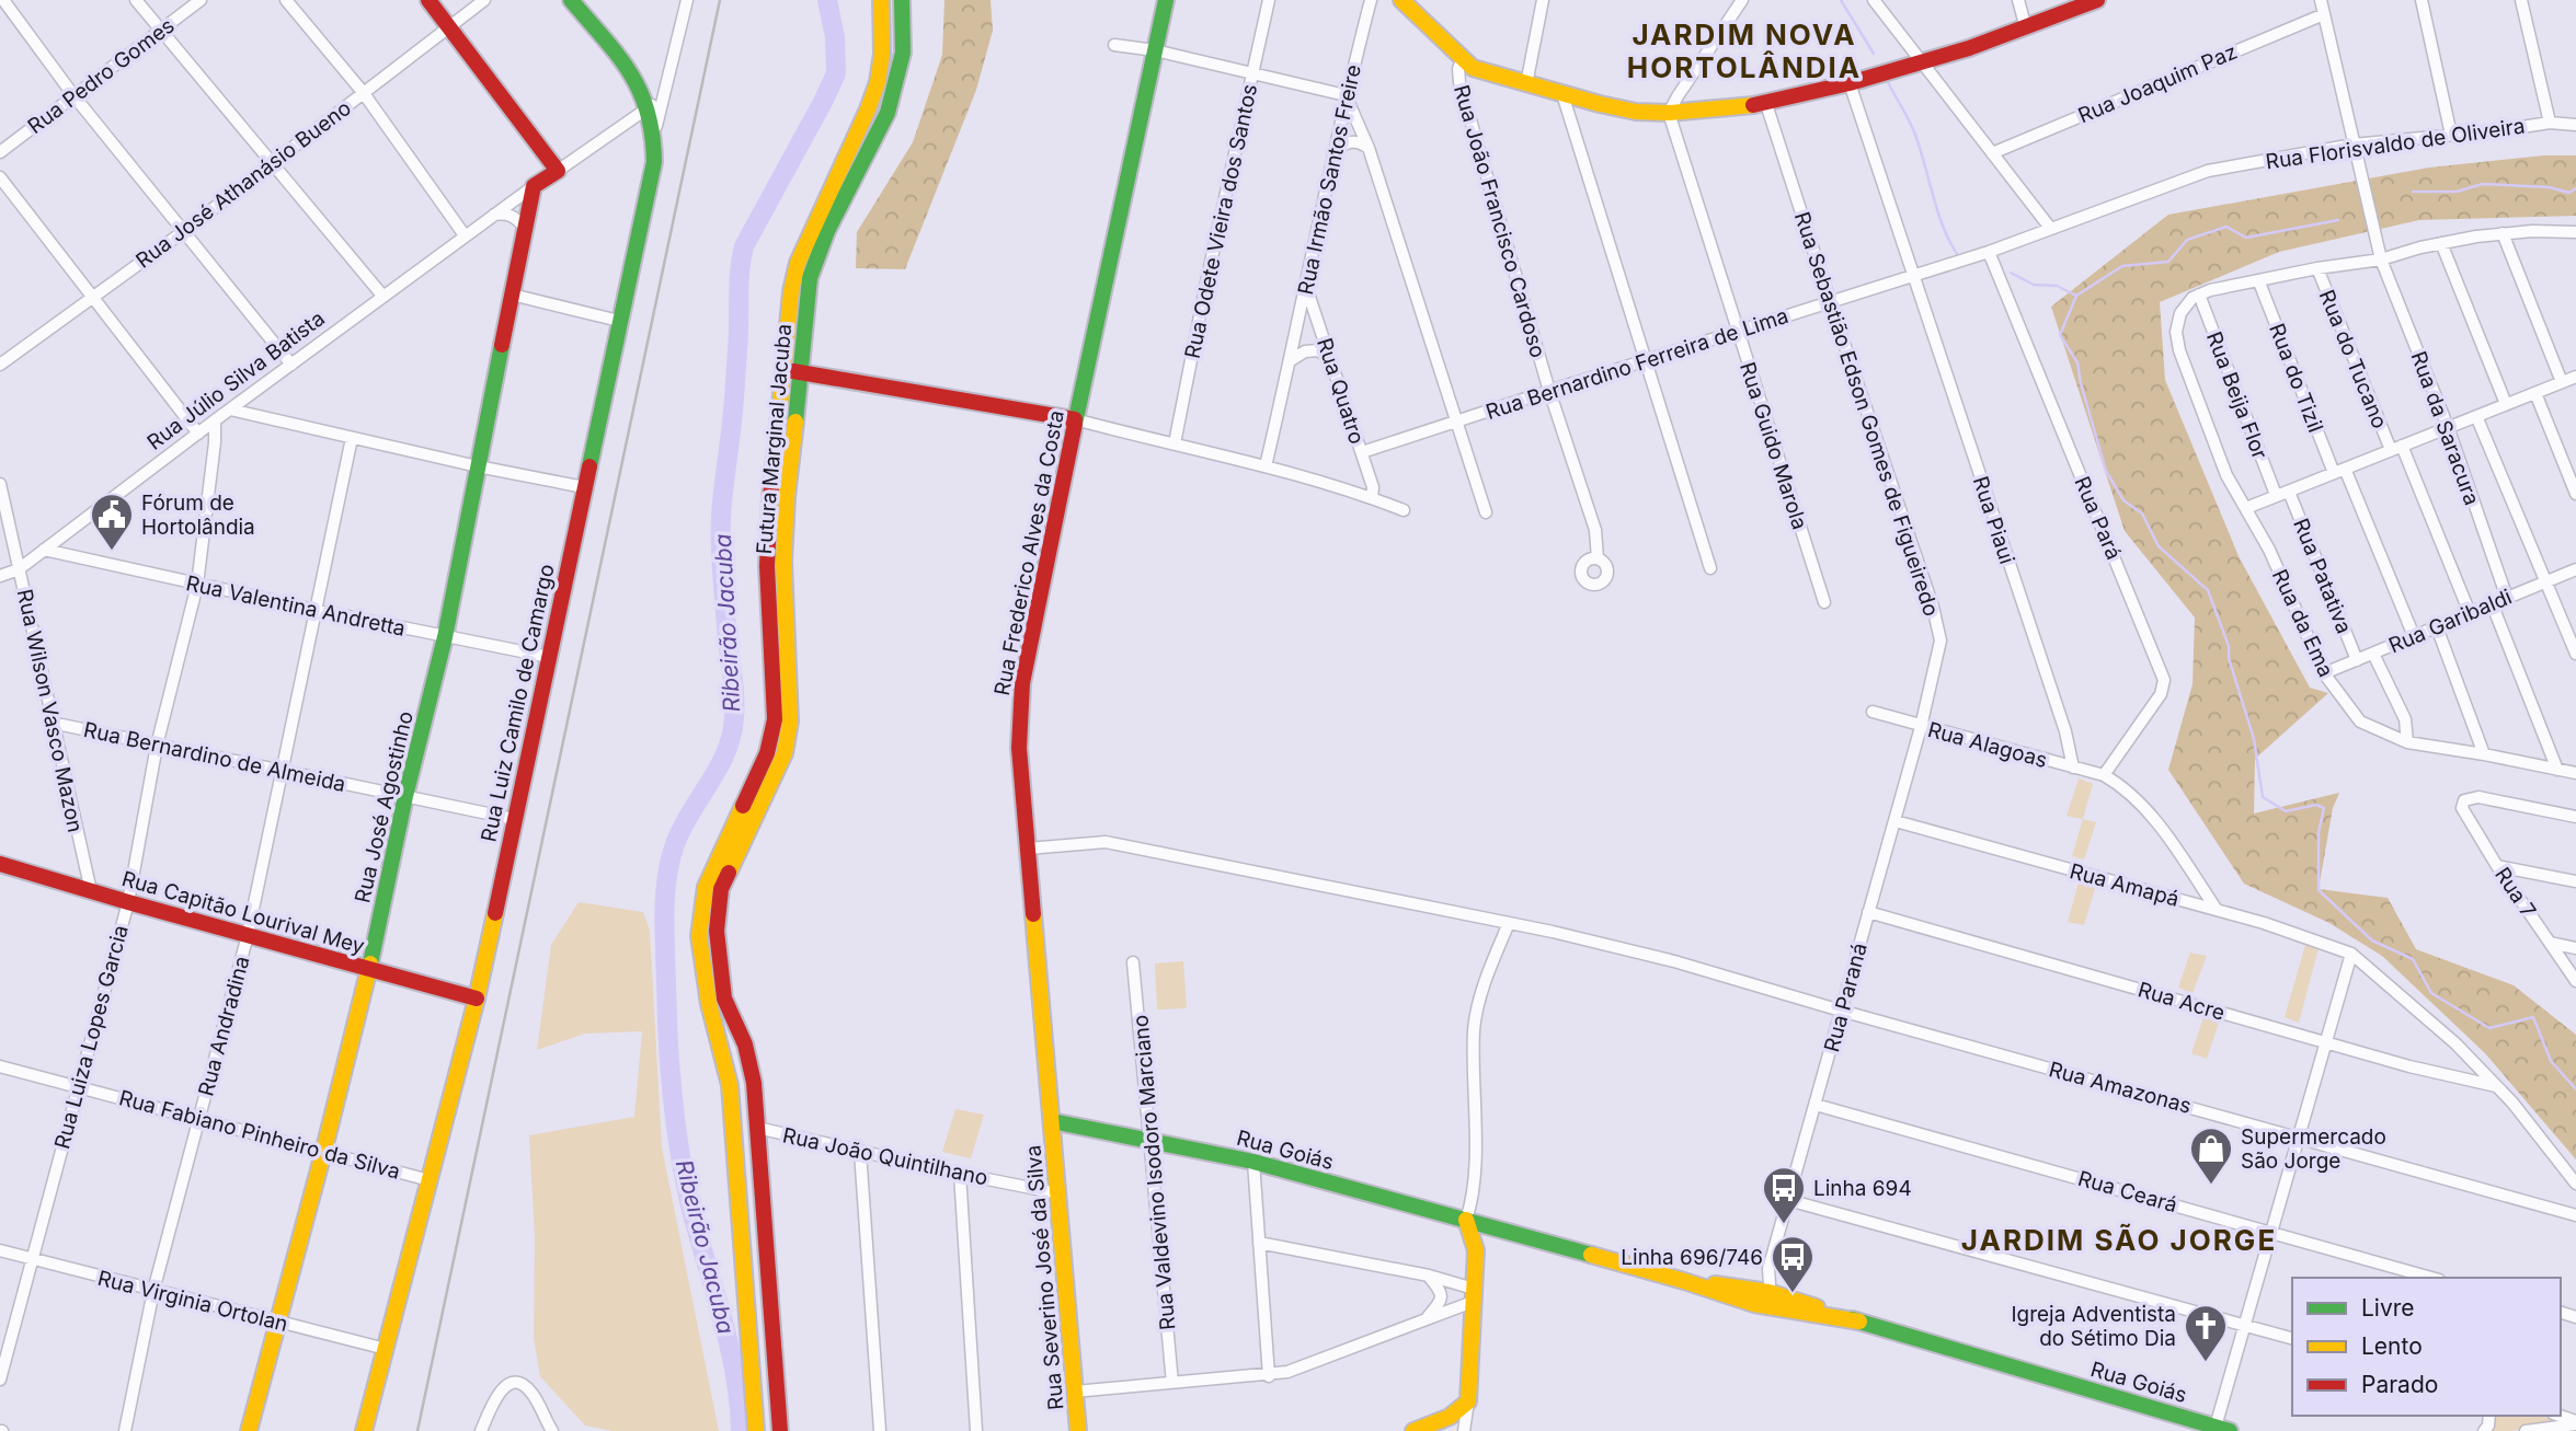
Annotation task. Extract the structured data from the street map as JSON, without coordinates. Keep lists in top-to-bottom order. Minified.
{"streets":{"street":["Rua Pedro Gomes","Rua Joaquim Paz","Rua Florisvaldo de Oliveira","Rua Irmão Santos Freire","Rua José Athanásio Bueno","Rua Odete Vieira dos Santos","Rua João Francisco Cardoso","Rua do Tucano","Rua Bernardino Ferreira de Lima","Rua do Tizil","Rua Júlio Silva Batista","Rua Quatro","Rua Beija Flor","Rua Sebastião Edson Gomes de Figueiredo","Rua da Saracura","Futura Marginal Jacuba","Rua Guido Marola","Rua Pará","Rua Piaui","Rua Frederico Alves da Costa","Rua Patativa","Rua Valentina Andretta","Rua Garibaldi","Rua da Ema","Rua Luiz Camilo de Camargo","Rua Wilson Vasco Mazon","Rua Alagoas","Rua Bernardino de Almeida","Rua José Agostinho","Rua Amapá","Rua 7","Rua Capitão Lourival Mey","Rua Paraná","Rua Acre","Rua Andradina","Rua Luiza Lopes Garcia","Rua Amazonas","Rua Fabiano Pinheiro da Silva","Rua Goiás","Rua João Quintilhano","Rua Valdevino Isodoro Marciano","Rua Ceará","Rua Severino José da Silva","Rua Virginia Ortolan"]},"crossings":[["Rua Joaquim Paz","Rua da Saracura"],["Rua Florisvaldo de Oliveira","Rua Bernardino Ferreira de Lima"],["Rua Florisvaldo de Oliveira","Rua da Saracura"],["Rua Florisvaldo de Oliveira","Rua Pará"],["Rua Florisvaldo de Oliveira","Rua Piaui"],["Rua Irmão Santos Freire","Rua Quatro"],["Rua João Francisco Cardoso","Rua Bernardino Ferreira de Lima"],["Rua Bernardino Ferreira de Lima","Rua Quatro"],["Rua Bernardino Ferreira de Lima","Rua Sebastião Edson Gomes de Figueiredo"],["Rua Bernardino Ferreira de Lima","Rua Guido Marola"],["Rua Bernardino Ferreira de Lima","Rua Piaui"],["Rua do Tizil","Rua Garibaldi"],["Rua Júlio Silva Batista","Rua Valentina Andretta"],["Rua Júlio Silva Batista","Rua Luiz Camilo de Camargo"],["Rua Júlio Silva Batista","Rua Wilson Vasco Mazon"],["Rua Júlio Silva Batista","Rua José Agostinho"],["Rua Júlio Silva Batista","Rua Luiza Lopes Garcia"],["Rua Beija Flor","Rua da Ema"],["Rua Sebastião Edson Gomes de Figueiredo","Rua Alagoas"],["Rua Sebastião Edson Gomes de Figueiredo","Rua Paraná"],["Rua da Saracura","Rua Garibaldi"],["Futura Marginal Jacuba","Rua João Quintilhano"],["Rua Pará","Rua Alagoas"],["Rua Piaui","Rua Alagoas"],["Rua Frederico Alves da Costa","Rua Amazonas"],["Rua Frederico Alves da Costa","Rua Goiás"],["Rua Frederico Alves da Costa","Rua Severino José da Silva"],["Rua Patativa","Rua Garibaldi"],["Rua Valentina Andretta","Rua Luiz Camilo de Camargo"],["Rua Valentina Andretta","Rua José Agostinho"],["Rua Valentina Andretta","Rua Andradina"],["Rua Valentina Andretta","Rua Luiza Lopes Garcia"],["Rua Garibaldi","Rua da Ema"],["Rua Luiz Camilo de Camargo","Rua Bernardino de Almeida"],["Rua Luiz Camilo de Camargo","Rua Capitão Lourival Mey"],["Rua Luiz Camilo de Camargo","Rua Fabiano Pinheiro da Silva"],["Rua Luiz Camilo de Camargo","Rua Virginia Ortolan"],["Rua Wilson Vasco Mazon","Rua Bernardino de Almeida"],["Rua Wilson Vasco Mazon","Rua Capitão Lourival Mey"],["Rua Alagoas","Rua Paraná"],["Rua Bernardino de Almeida","Rua José Agostinho"],["Rua Bernardino de Almeida","Rua Andradina"],["Rua Bernardino de Almeida","Rua Luiza Lopes Garcia"],["Rua José Agostinho","Rua Capitão Lourival Mey"],["Rua José Agostinho","Rua Fabiano Pinheiro da Silva"],["Rua José Agostinho","Rua Virginia Ortolan"],["Rua Amapá","Rua Paraná"],["Rua Capitão Lourival Mey","Rua Andradina"],["Rua Capitão Lourival Mey","Rua Luiza Lopes Garcia"],["Rua Paraná","Rua Acre"],["Rua Paraná","Rua Amazonas"],["Rua Paraná","Rua Goiás"],["Rua Paraná","Rua Ceará"],["Rua Andradina","Rua Fabiano Pinheiro da Silva"],["Rua Andradina","Rua Virginia Ortolan"],["Rua Luiza Lopes Garcia","Rua Fabiano Pinheiro da Silva"],["Rua Luiza Lopes Garcia","Rua Virginia Ortolan"],["Rua Goiás","Rua Valdevino Isodoro Marciano"],["Rua Goiás","Rua Severino José da Silva"],["Rua João Quintilhano","Rua Severino José da Silva"]],"districts":["JARDIM NOVA HORTOLÂNDIA","JARDIM SÃO JORGE"],"water":["Ribeirão Jacuba"],"places":{"public building":["Fórum de Hortolândia"],"shop":["Supermercado São Jorge"],"bus stop":["Linha 694","Linha 696/746"],"church":["Igreja Adventista do Sétimo Dia"]},"legend":["Livre","Lento","Parado"]}
